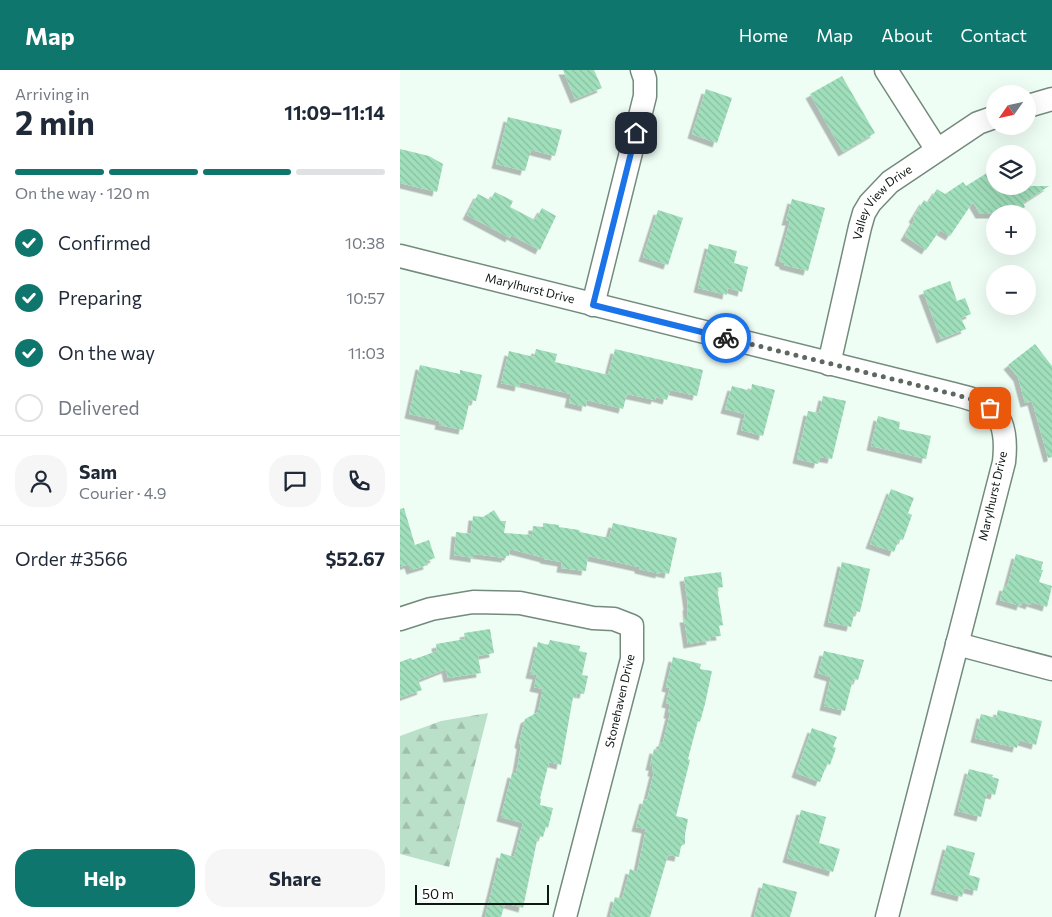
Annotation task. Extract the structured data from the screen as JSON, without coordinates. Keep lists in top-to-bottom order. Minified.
{"streets":{"street":["Valley View Drive","Marylhurst Drive","Stonehaven Drive"]},"crossings":[["Valley View Drive","Marylhurst Drive"]],"scale_bar":"50 m","north":"bottom left","page":{"header":"Map","nav":["Home","Map","About","Contact"],"heading":["2 min","Arriving in","11:09–11:14"],"panel":["Sam","Courier · 4.9","Order #3566","$52.67"],"map_buttons":["+","−"],"bar":"On the way · 120 m","list":[["Confirmed","10:38"],["Preparing","10:57"],["On the way","11:03"],"Delivered"],"buttons":["Help","Share"],"scale":"50 m"}}
